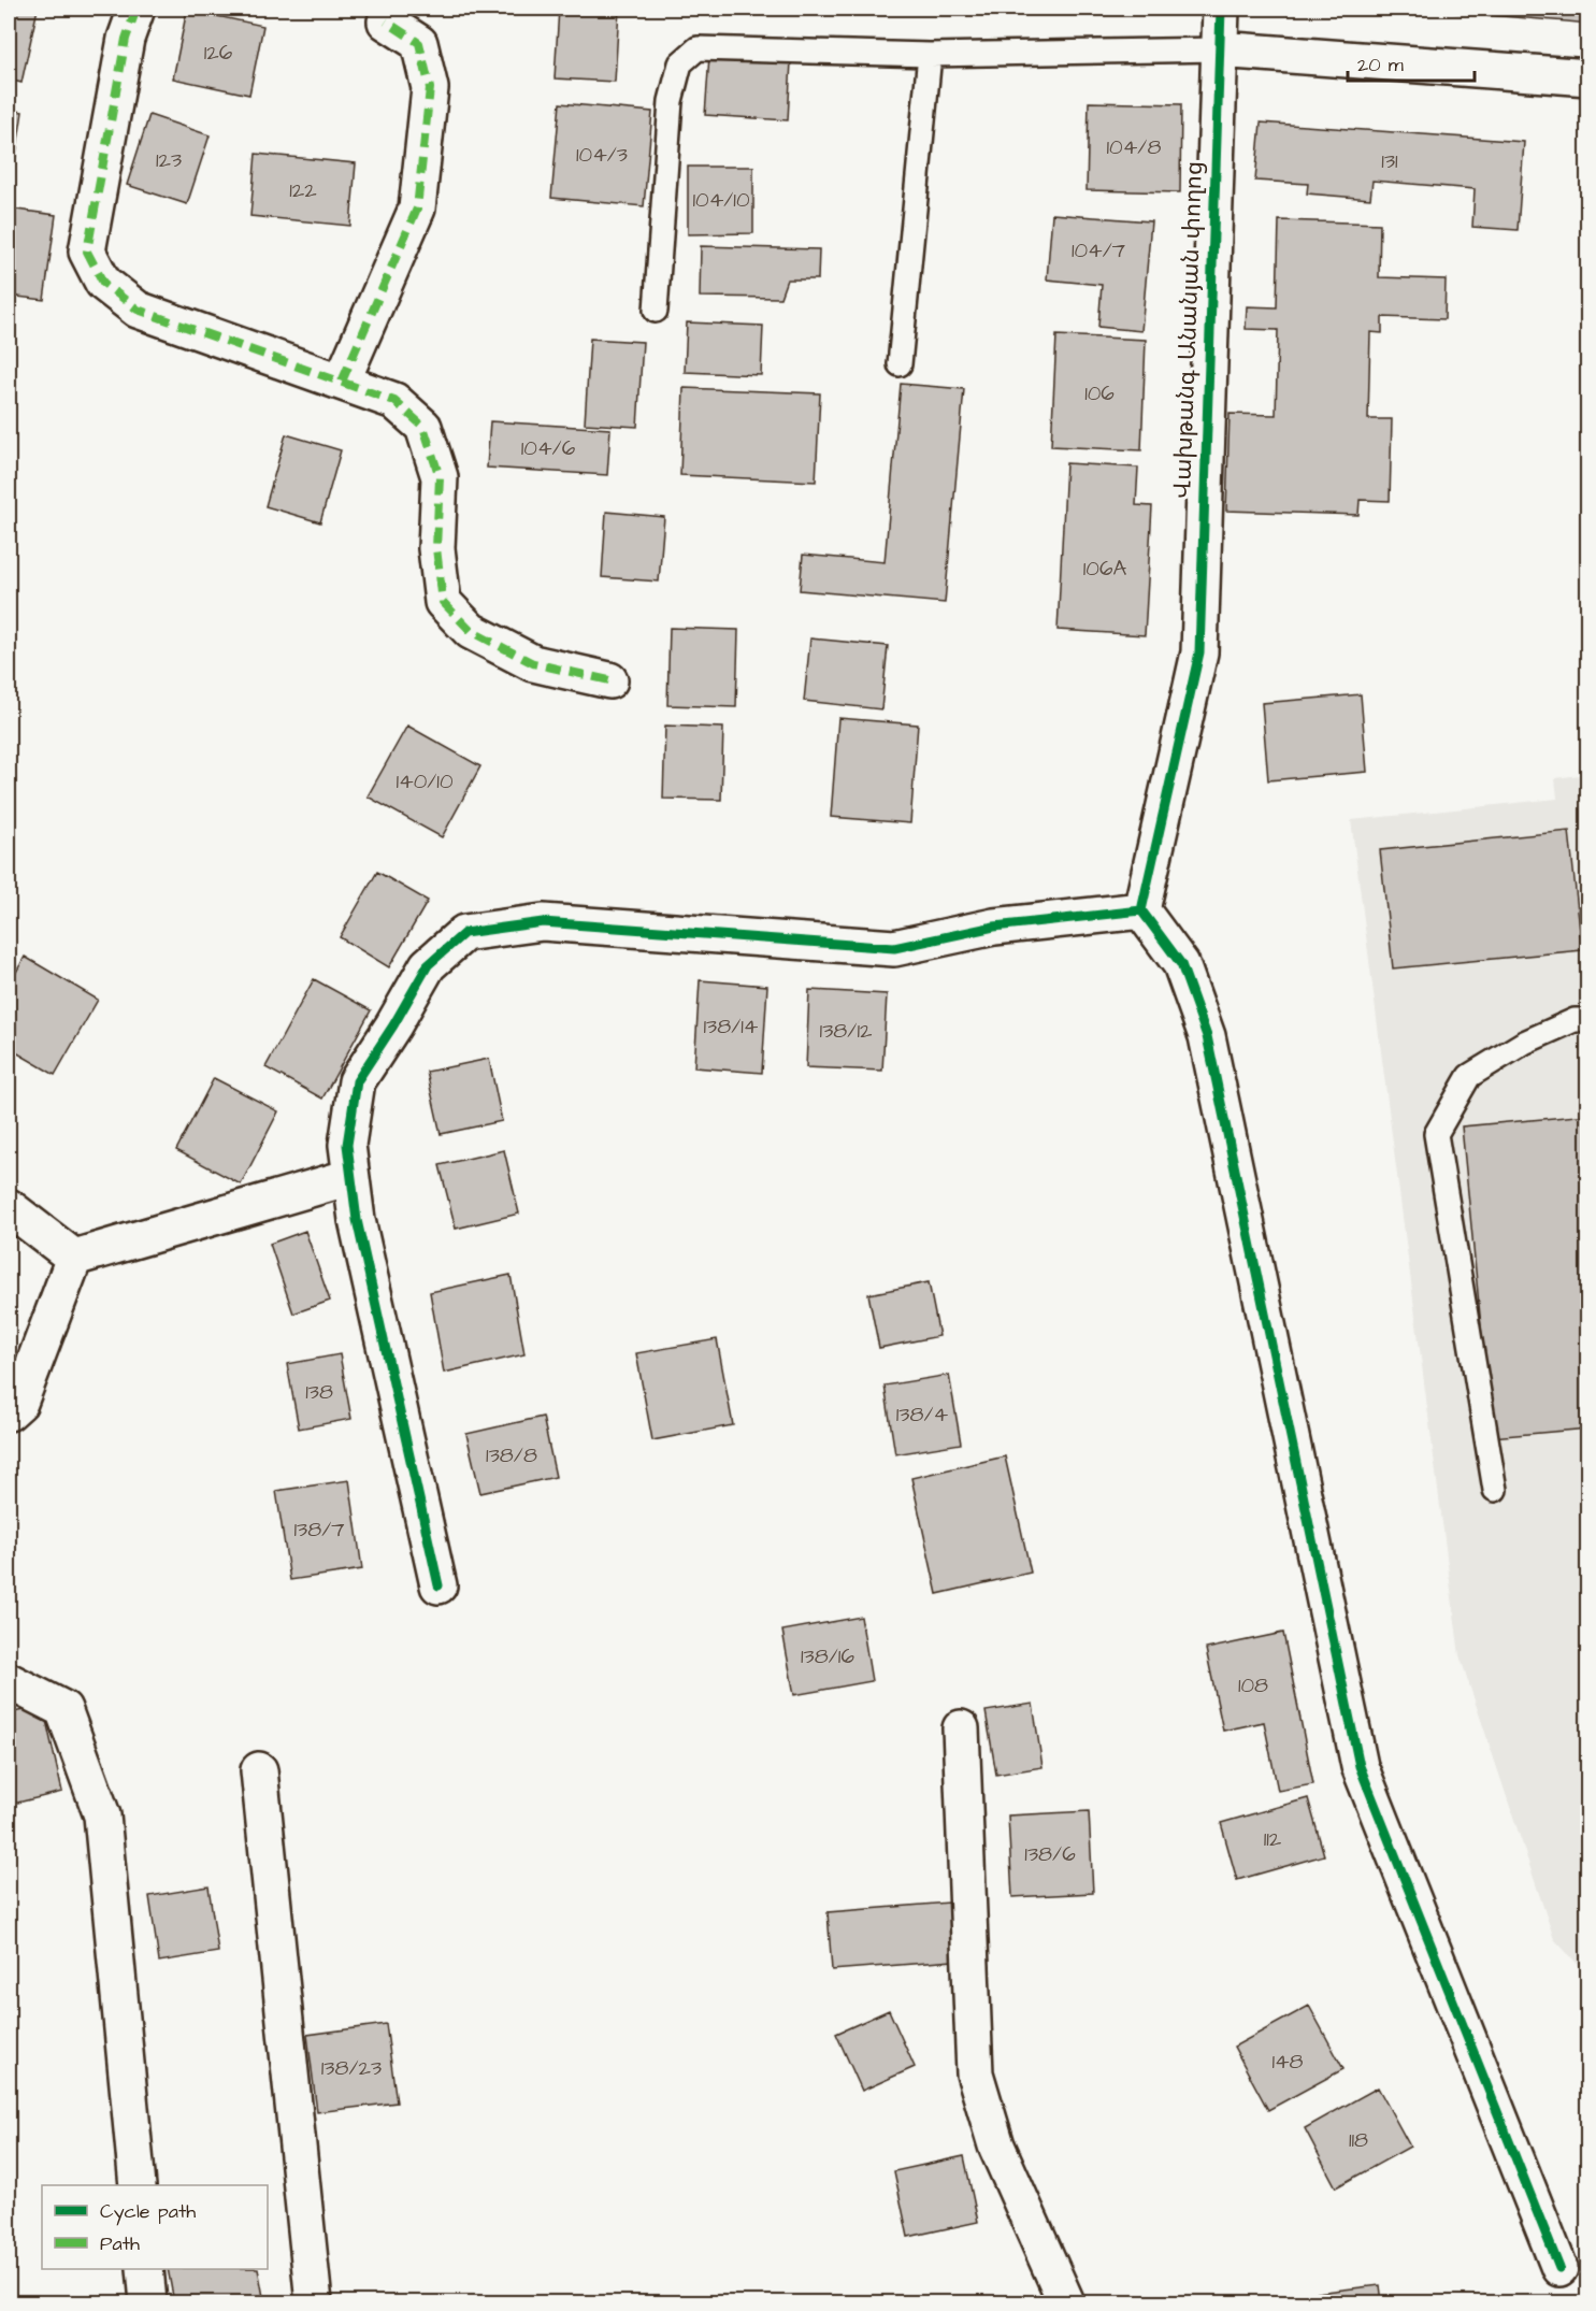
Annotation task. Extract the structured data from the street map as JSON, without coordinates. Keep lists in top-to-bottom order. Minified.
{"streets":{"street":["Վախթանգ Անանյան փողոց"]},"house_numbers":["126","104/8","104/3","123","131","122","104/10","104/7","106","104/6","106A","140/10","138/14","138/12","138","138/4","138/8","138/7","138/16","108","112","138/6","148","138/23","118"],"legend":["Cycle path","Path"],"scale_bar":"20 m"}
